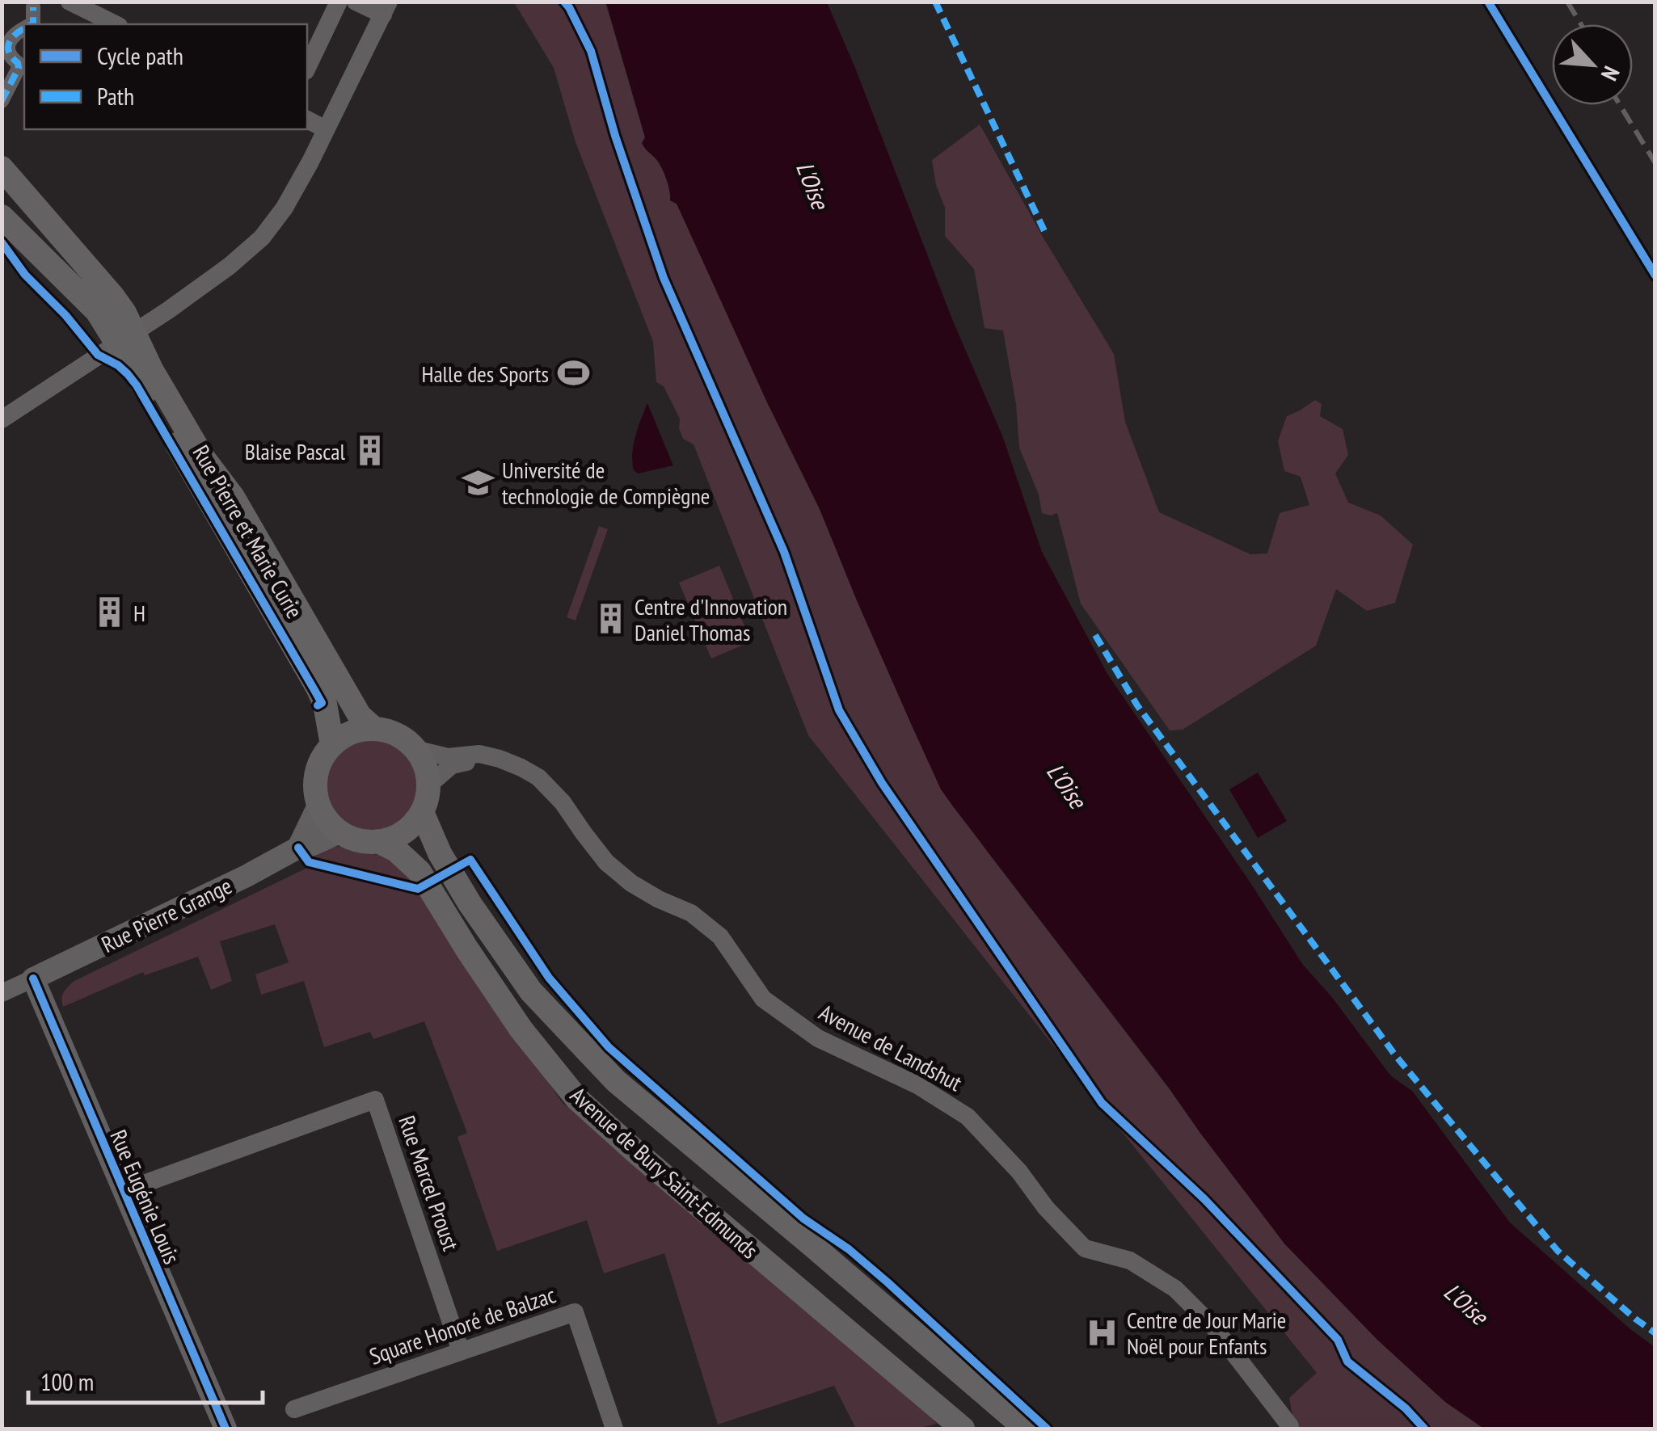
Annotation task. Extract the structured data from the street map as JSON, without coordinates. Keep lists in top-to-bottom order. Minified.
{"streets":{"main road":["Rue Pierre et Marie Curie","Avenue de Bury Saint-Edmunds"],"street":["Rue Pierre Grange","Avenue de Landshut","Rue Marcel Proust","Rue Eugénie Louis","Square Honoré de Balzac"]},"crossings":[["Rue Pierre et Marie Curie","Rue Pierre Grange"],["Rue Pierre et Marie Curie","Avenue de Landshut"],["Rue Pierre et Marie Curie","Avenue de Bury Saint-Edmunds"],["Rue Pierre Grange","Avenue de Landshut"],["Rue Pierre Grange","Avenue de Bury Saint-Edmunds"],["Rue Pierre Grange","Rue Eugénie Louis"],["Avenue de Landshut","Avenue de Bury Saint-Edmunds"],["Rue Marcel Proust","Rue Eugénie Louis"],["Rue Marcel Proust","Square Honoré de Balzac"]],"water":["L'Oise"],"places":{"sports":["Halle des Sports"],"building":["Blaise Pascal","H","Centre d'Innovation Daniel Thomas"],"school or university":["Université de technologie de Compiègne"],"hospital":["Centre de Jour Marie Noël pour Enfants"]},"legend":["Cycle path","Path"],"scale_bar":"100 m","north":"bottom right"}
